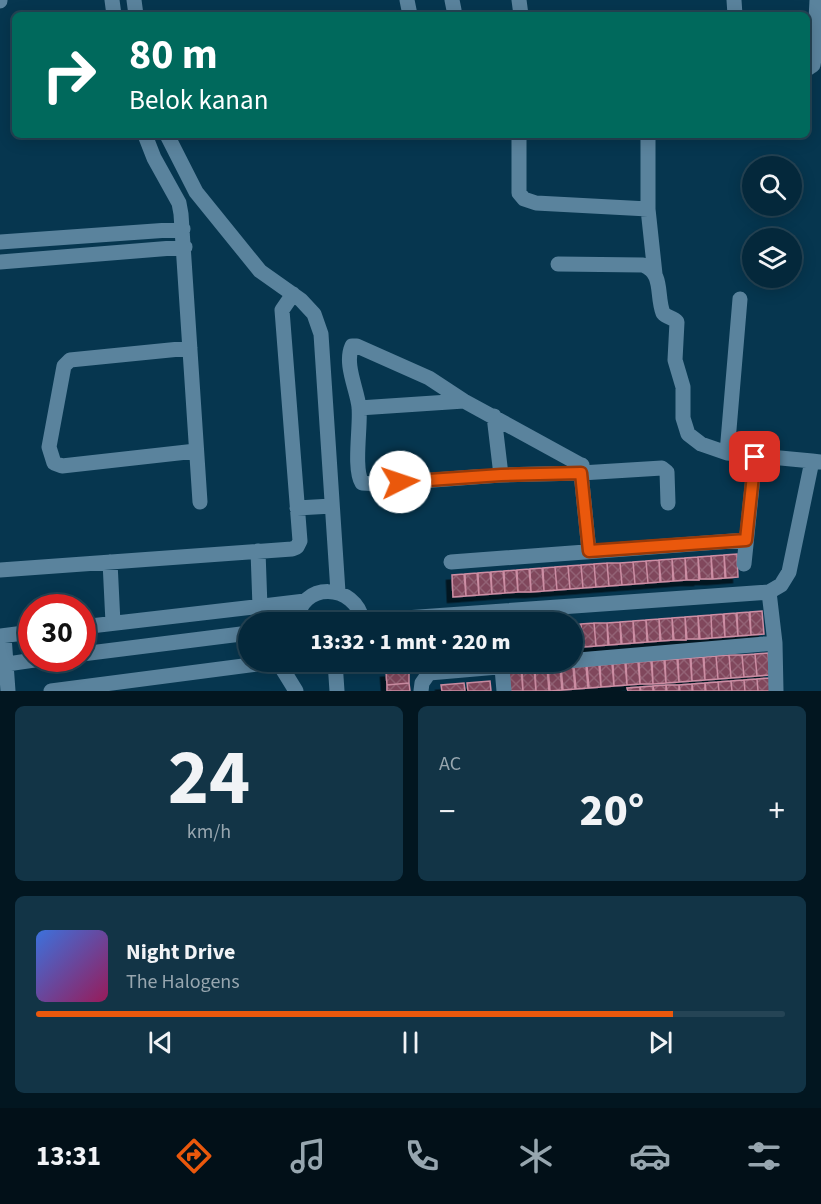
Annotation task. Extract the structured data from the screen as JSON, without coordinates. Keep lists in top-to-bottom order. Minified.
{"page":{"turn":["80 m","Belok kanan"],"limit":"30","trip":"13:32 · 1 mnt · 220 m","tile":[["24","km/h"],"AC"],"heat":["−","20°","+"],"song":["Night Drive","The Halogens"],"tabs":"13:31"}}
